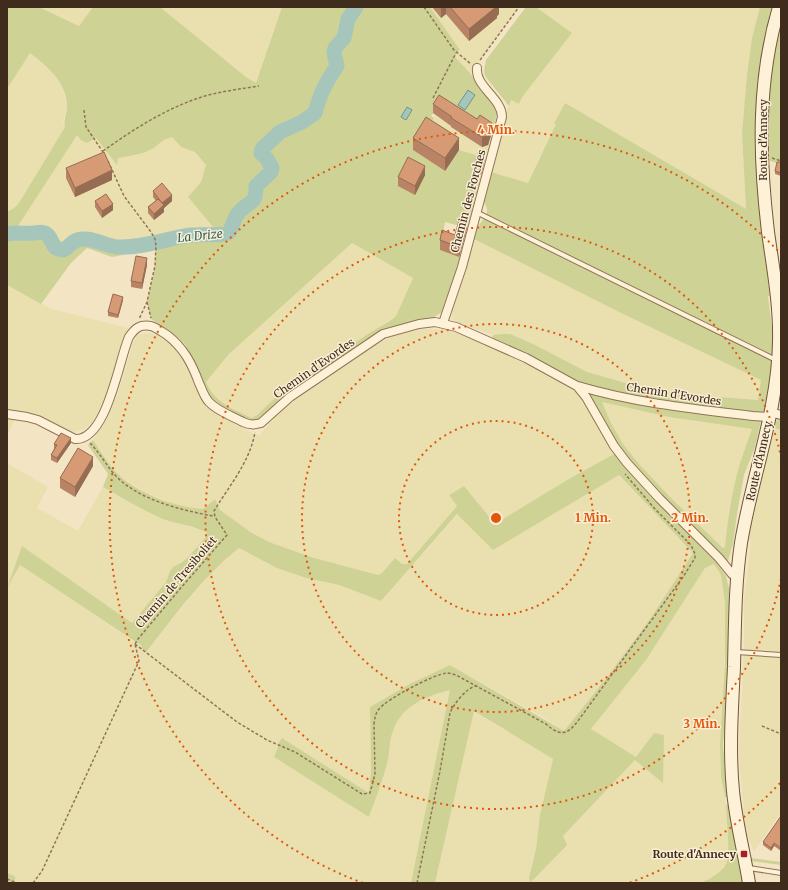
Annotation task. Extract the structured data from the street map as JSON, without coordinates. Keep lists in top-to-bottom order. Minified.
{"streets":{"main road":["Route d'Annecy"],"street":["Chemin des Forches","Chemin d'Evordes"],"path":["Chemin de Tresiboliet"]},"crossings":[["Route d'Annecy","Chemin d'Evordes"],["Chemin des Forches","Chemin d'Evordes"]],"water":["La Drize"],"places":{"transit":["Route d'Annecy"]},"rings":["4 Min.","1 Min.","2 Min.","3 Min."]}
